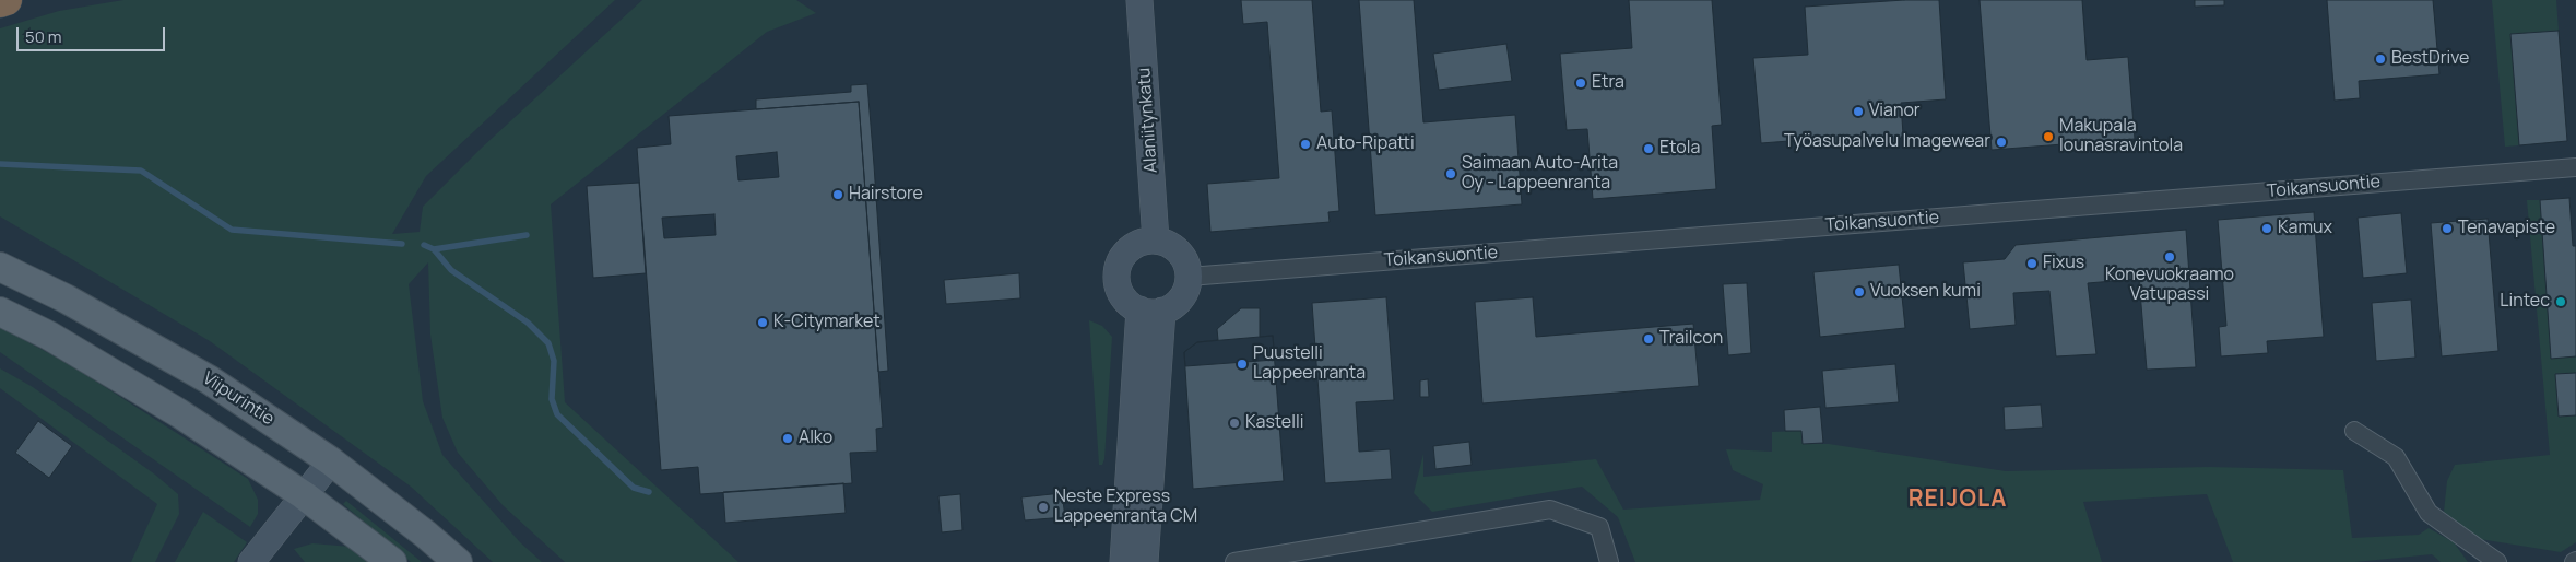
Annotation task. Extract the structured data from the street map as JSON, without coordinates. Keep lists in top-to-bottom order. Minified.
{"streets":{"main road":["Alaniitynkatu","Viipurintie"],"street":["Toikansuontie"]},"crossings":[["Alaniitynkatu","Toikansuontie"]],"districts":["REIJOLA"],"places":["BestDrive","Etra","Vianor","Makupala lounasravintola","Työasupalvelu Imagewear","Auto-Ripatti","Etola","Saimaan Auto-Arita Oy - Lappeenranta","Hairstore","Kamux","Tenavapiste","Konevuokraamo Vatupassi","Fixus","Vuoksen kumi","Lintec","K-Citymarket","Trailcon","Puustelli Lappeenranta","Kastelli","Alko","Neste Express Lappeenranta CM"],"scale_bar":"50 m"}
